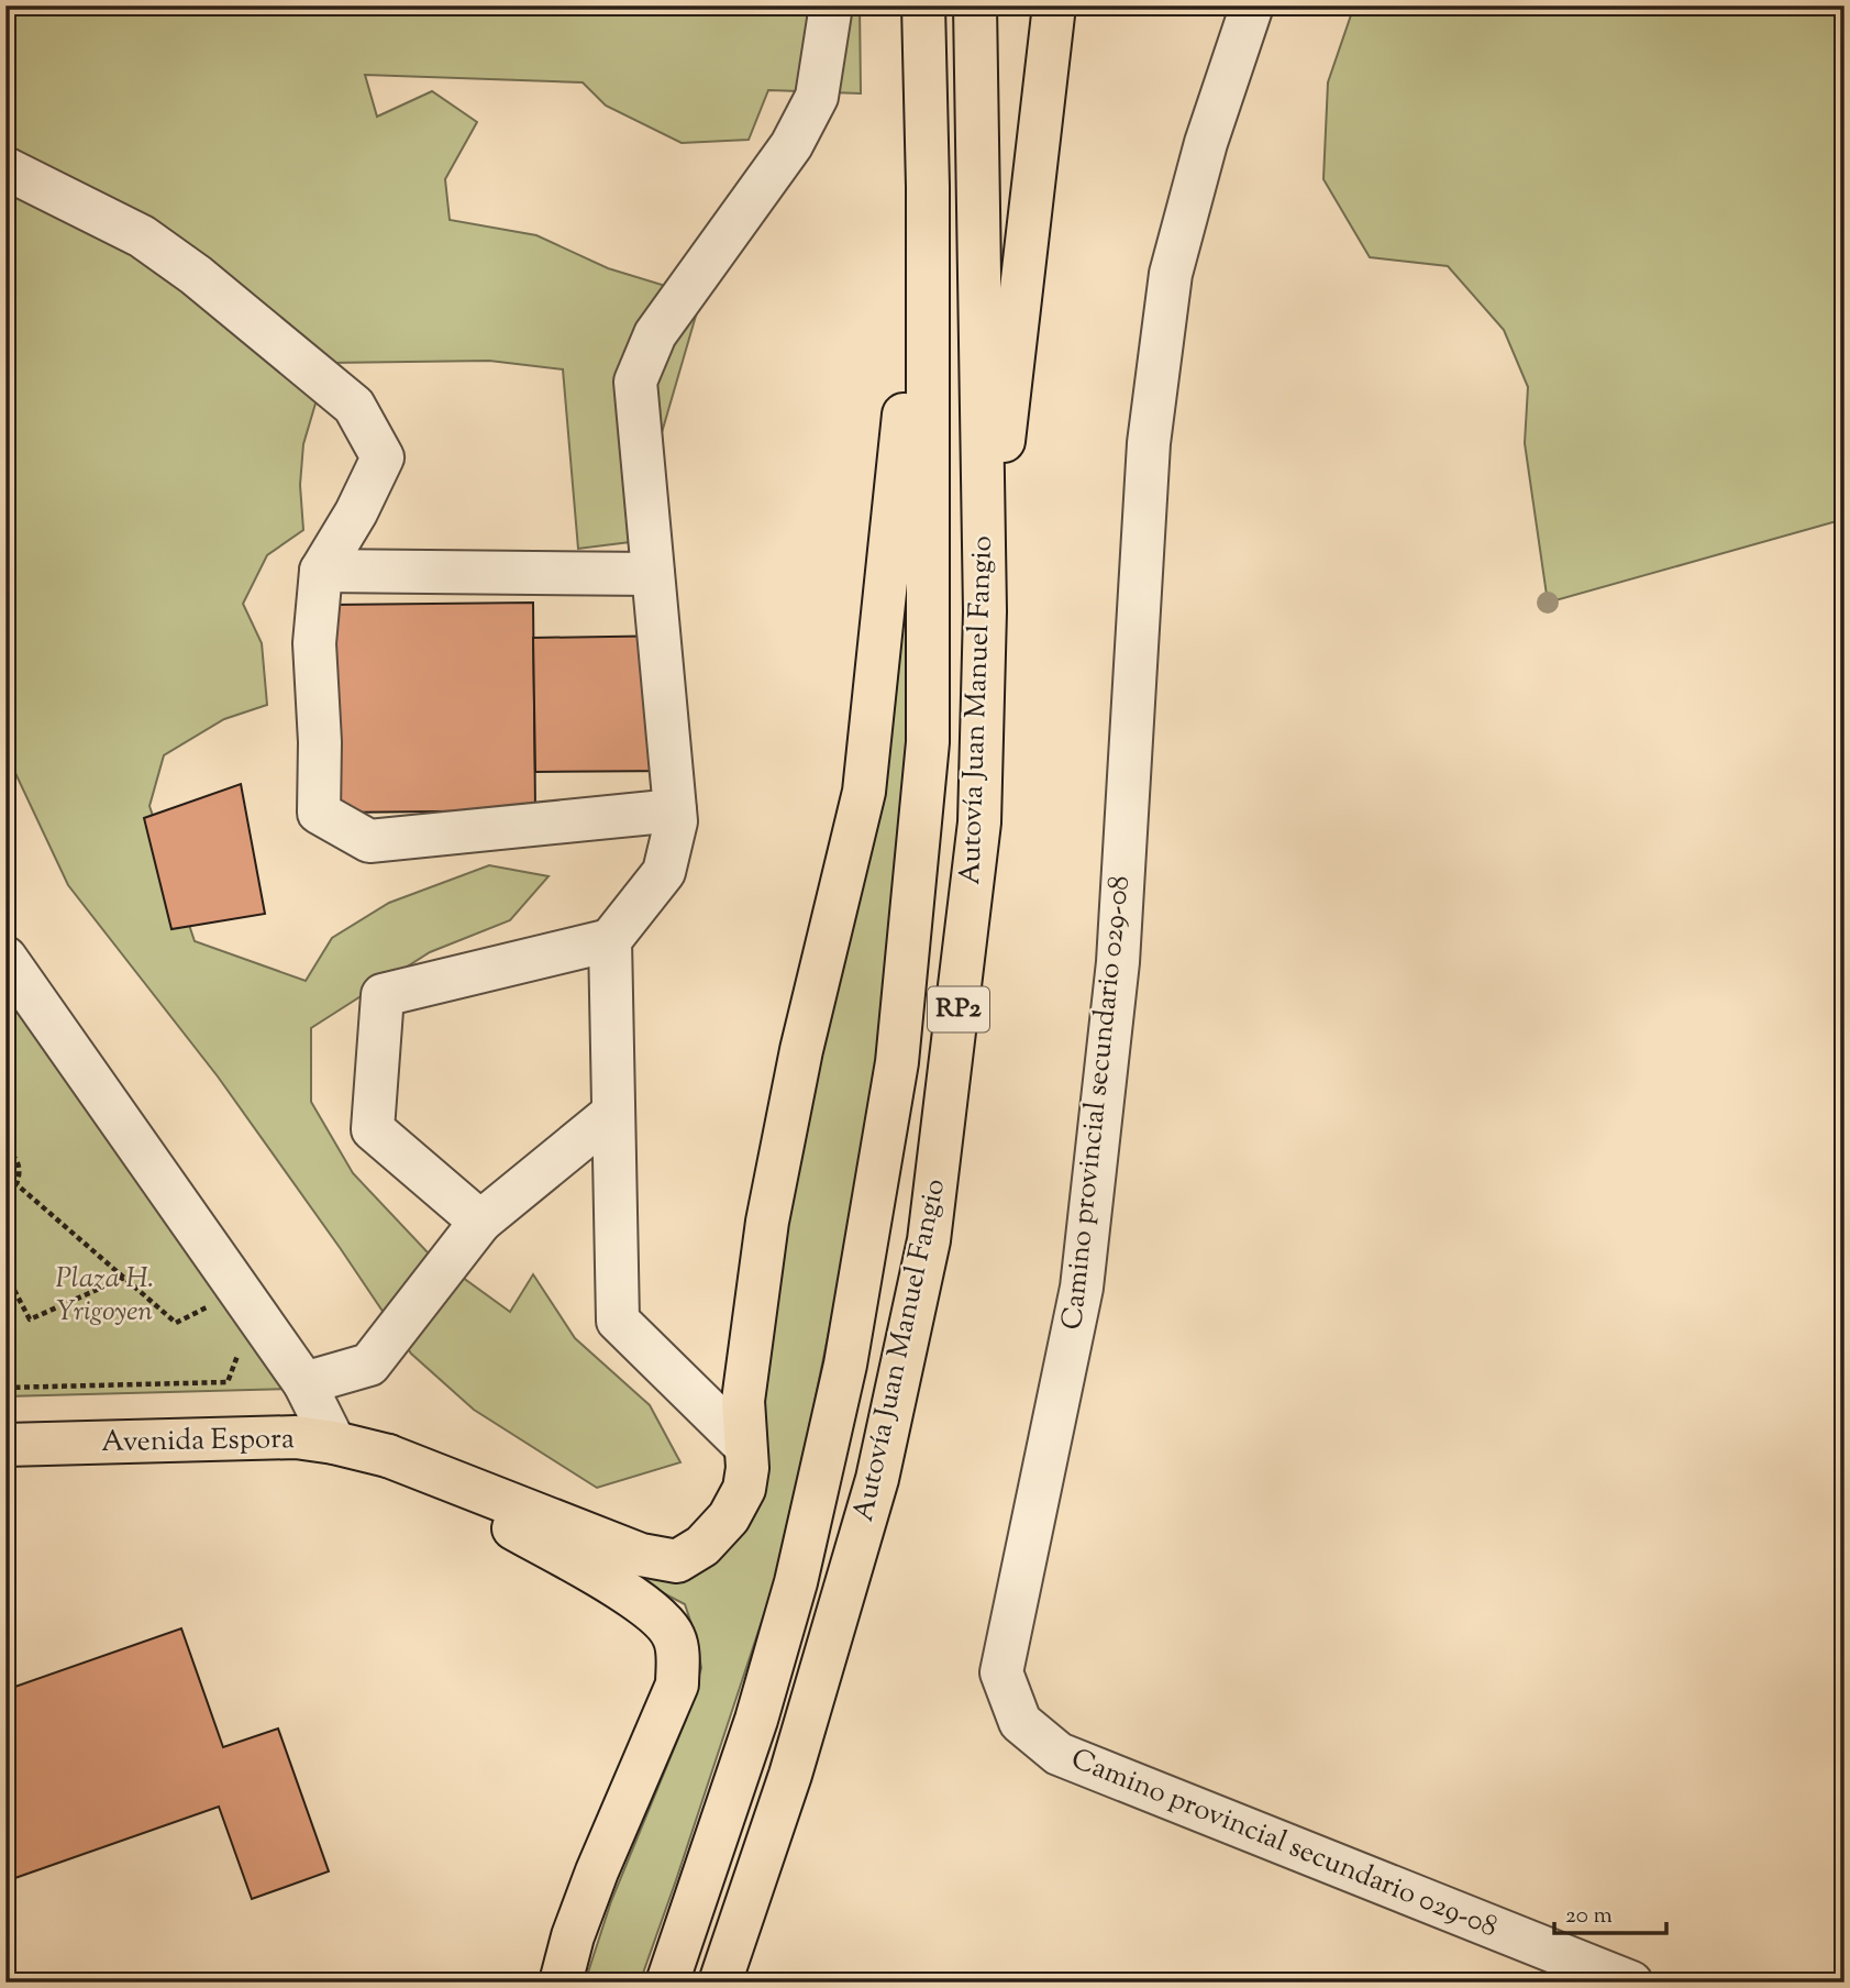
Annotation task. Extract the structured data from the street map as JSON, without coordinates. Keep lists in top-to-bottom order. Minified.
{"streets":{"main road":["Autovía Juan Manuel Fangio","RP2","Avenida Espora"],"street":["Camino provincial secundario 029-08"]},"parks":["Plaza H. Yrigoyen"],"scale_bar":"20 m"}
